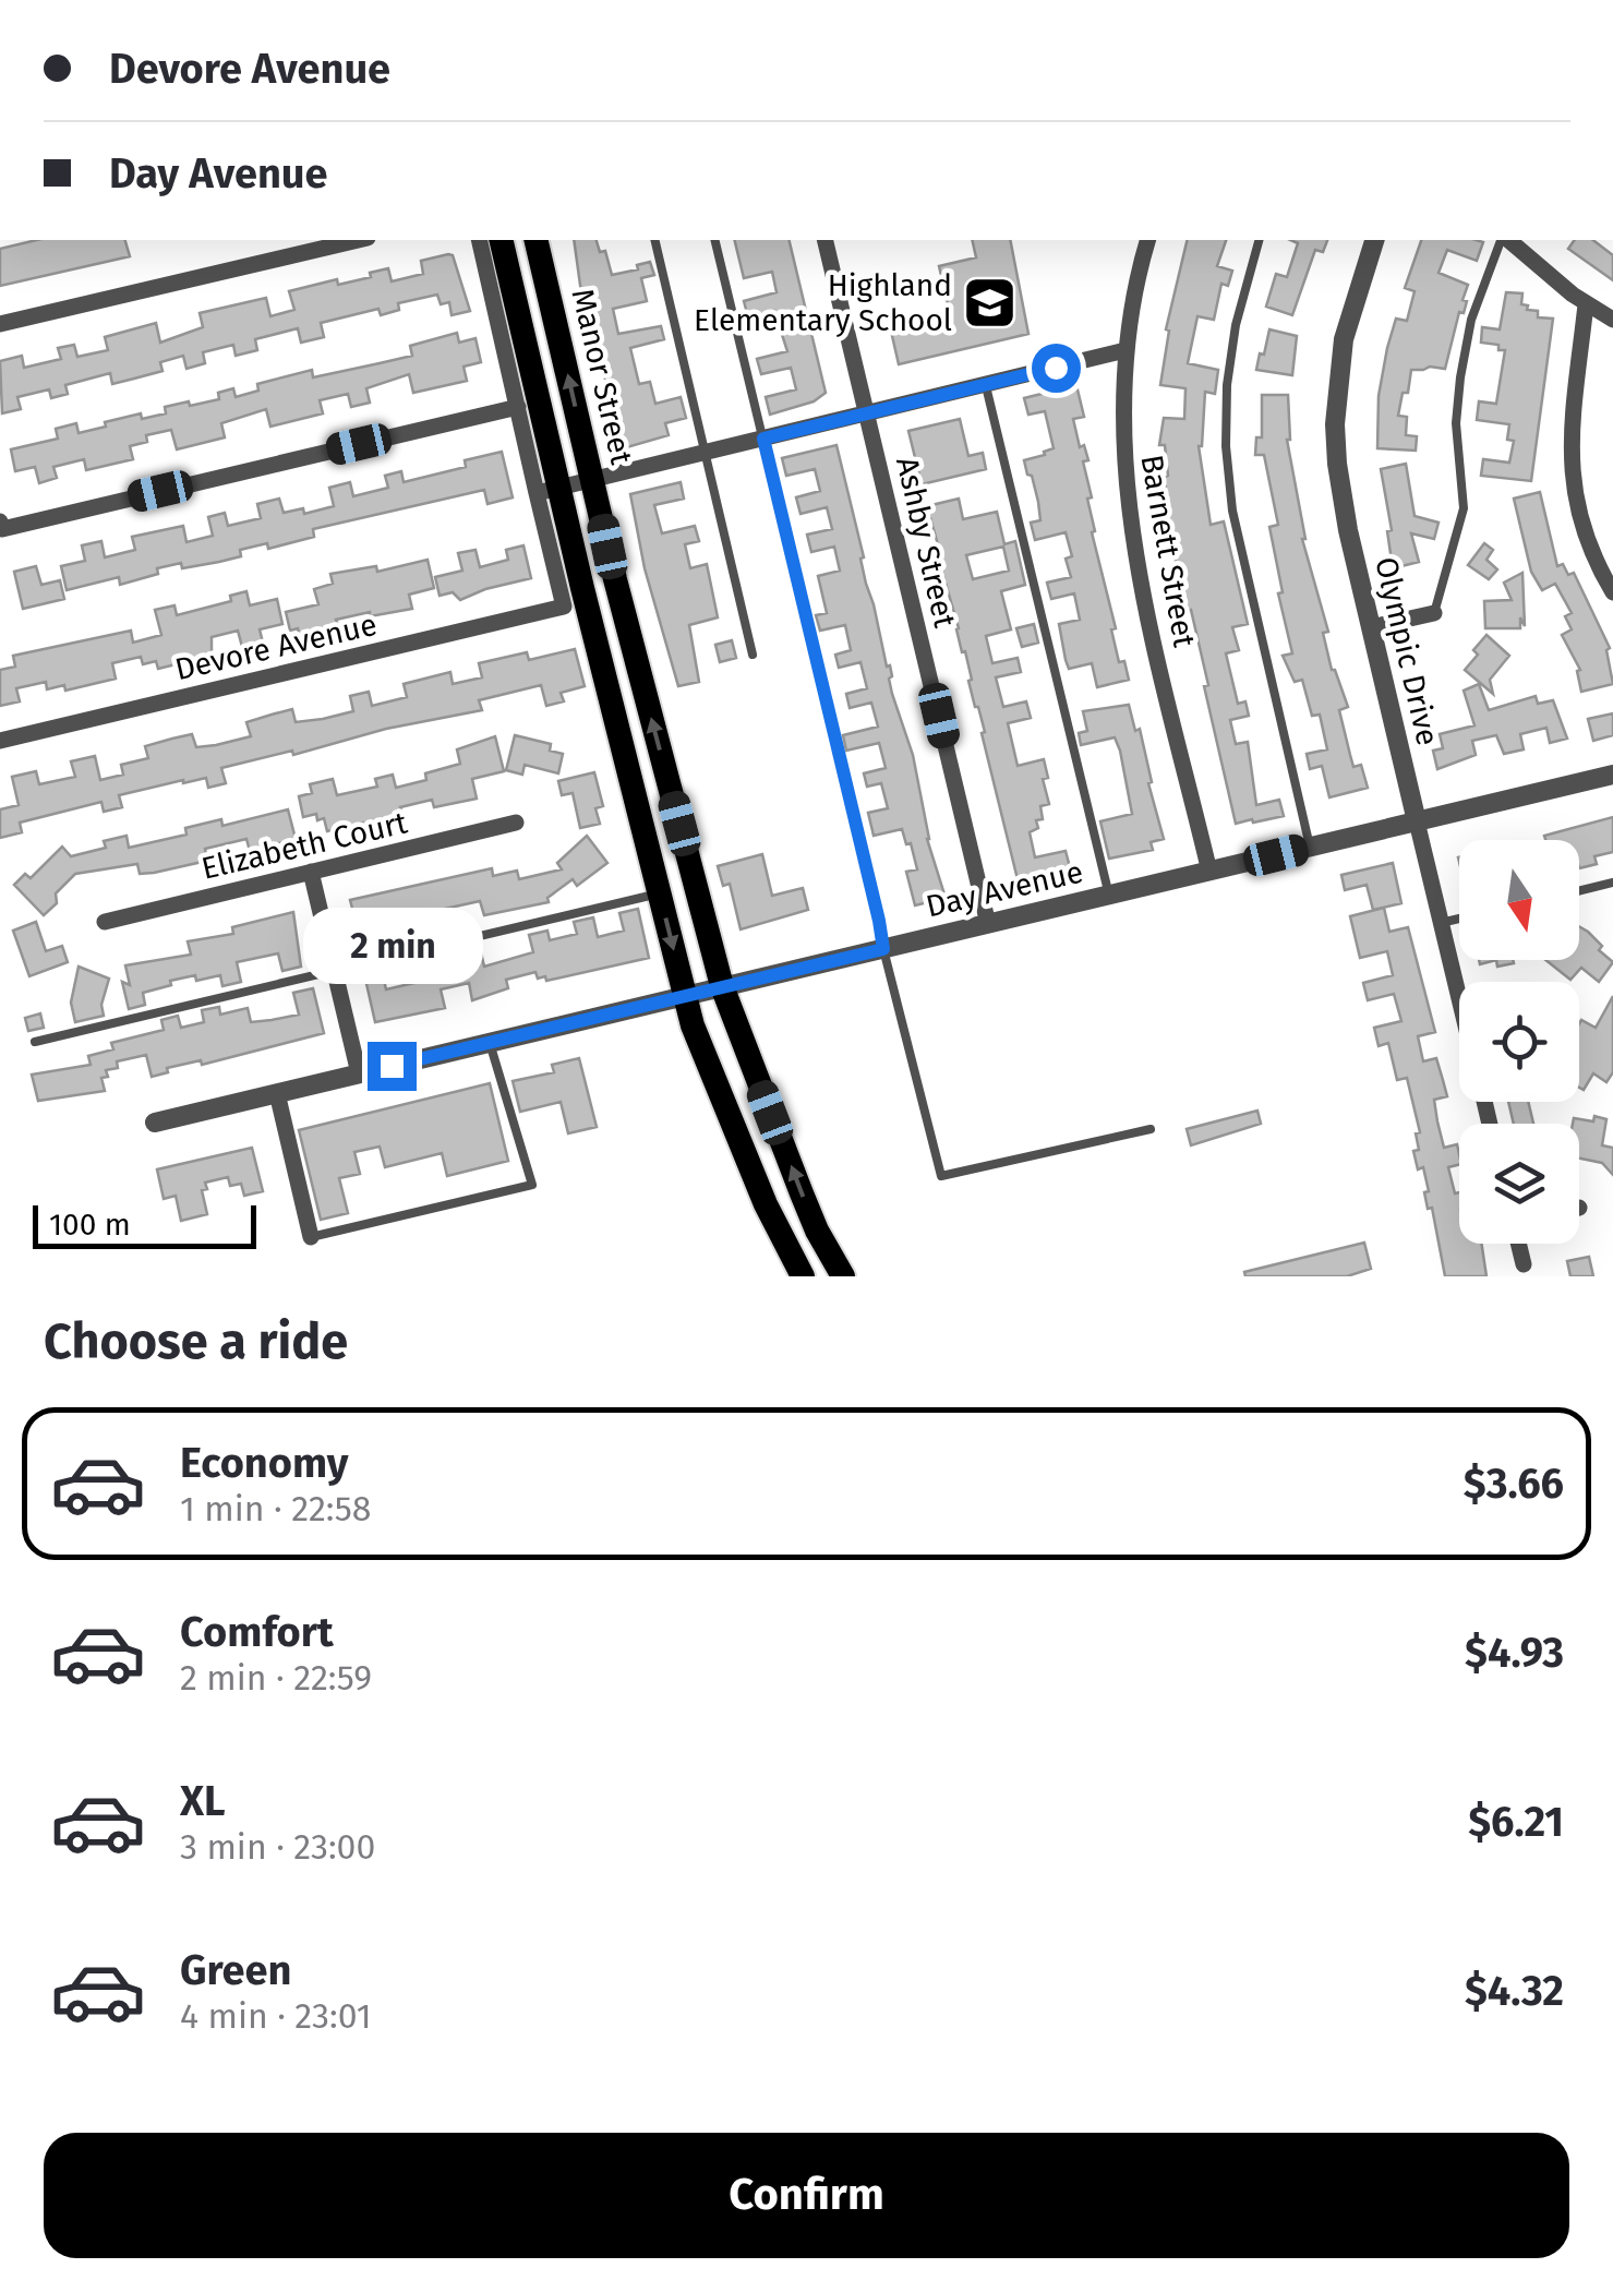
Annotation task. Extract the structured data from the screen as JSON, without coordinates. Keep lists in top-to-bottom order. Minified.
{"streets":{"main road":["Manor Street"],"street":["Ashby Street","Barnett Street","Devore Avenue","Olympic Drive","Elizabeth Court","Day Avenue"]},"crossings":[["Manor Street","Day Avenue"],["Ashby Street","Day Avenue"],["Barnett Street","Day Avenue"],["Olympic Drive","Day Avenue"]],"places":{"school or university":["Highland Elementary School"]},"scale_bar":"100 m","north":"bottom","page":{"banner":["Devore Avenue","Day Avenue"],"bubble":"2 min","scale":"100 m","heading":"Choose a ride","list":[{"name":"Economy","note":"1 min · 22:58","value":"$3.66"},{"name":"Comfort","note":"2 min · 22:59","value":"$4.93"},{"name":"XL","note":"3 min · 23:00","value":"$6.21"},{"name":"Green","note":"4 min · 23:01","value":"$4.32"}],"buttons":"Confirm"}}
